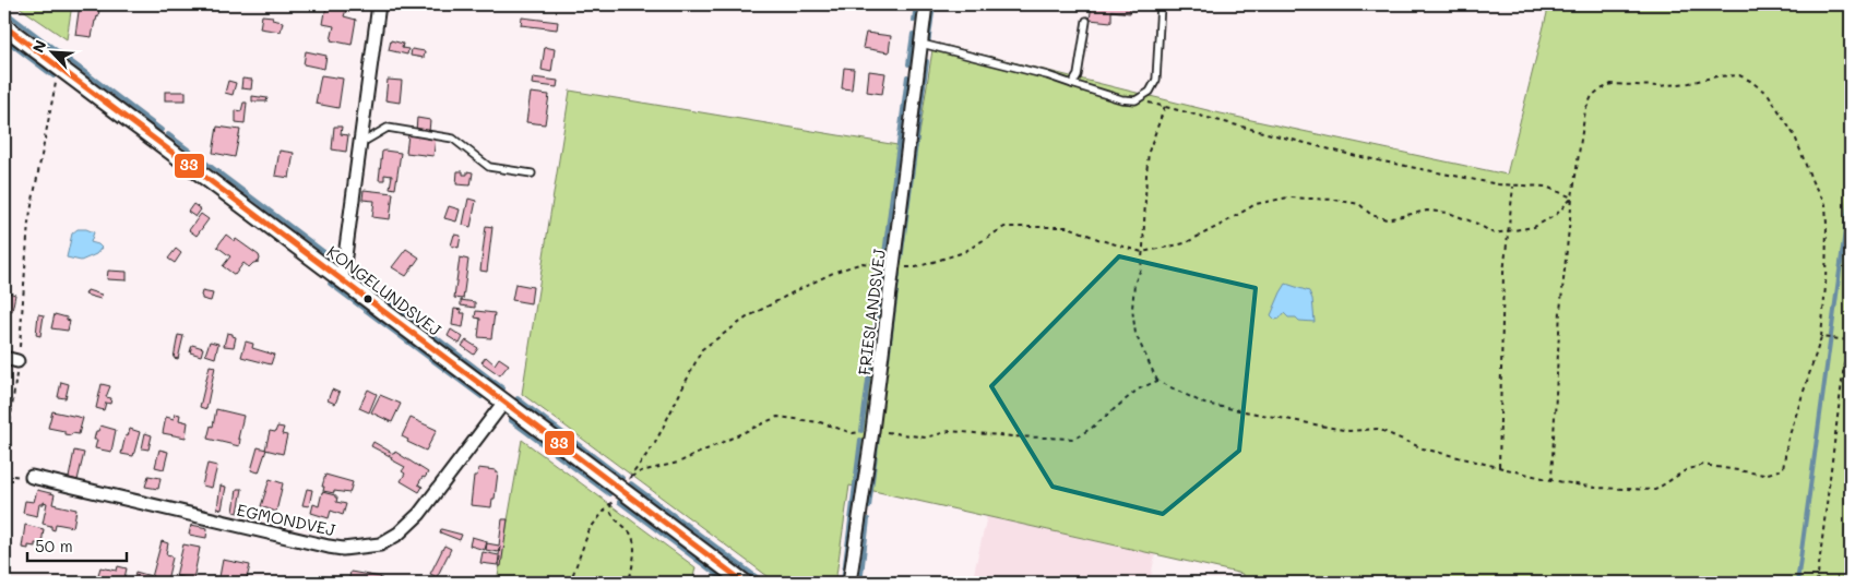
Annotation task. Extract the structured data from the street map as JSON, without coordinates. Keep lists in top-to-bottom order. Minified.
{"streets":{"street":["KONGELUNDSVEJ","FRIESLANDSVEJ","EGMONDVEJ"]},"crossings":[["KONGELUNDSVEJ","EGMONDVEJ"]],"lines":["transit line 33"],"scale_bar":"50 m","north":"top left"}
